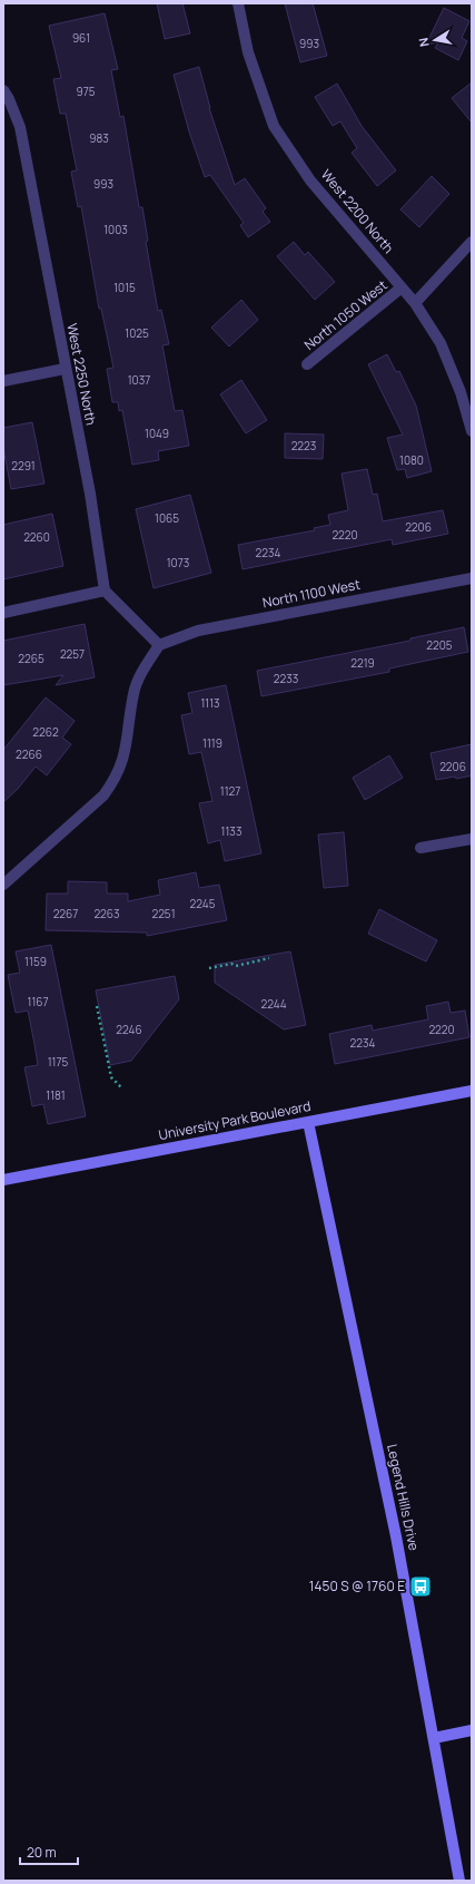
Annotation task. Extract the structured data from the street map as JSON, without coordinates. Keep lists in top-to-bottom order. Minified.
{"streets":{"street":["West 2200 North","North 1050 West","West 2250 North","North 1100 West","University Park Boulevard","Legend Hills Drive"]},"crossings":[["West 2200 North","North 1050 West"],["University Park Boulevard","Legend Hills Drive"]],"places":{"bus stop":["1450 S @ 1760 E"]},"house_numbers":["961","993","975","983","993","1003","1015","1025","1037","1049","2223","1080","2291","1065","2206","2220","2260","2234","1073","2205","2257","2265","2219","2233","1113","2262","1119","2266","2206","1127","1133","2245","2267","2263","2251","1159","1167","2244","2246","2220","2234","1175","1181"],"scale_bar":"20 m","north":"left"}
